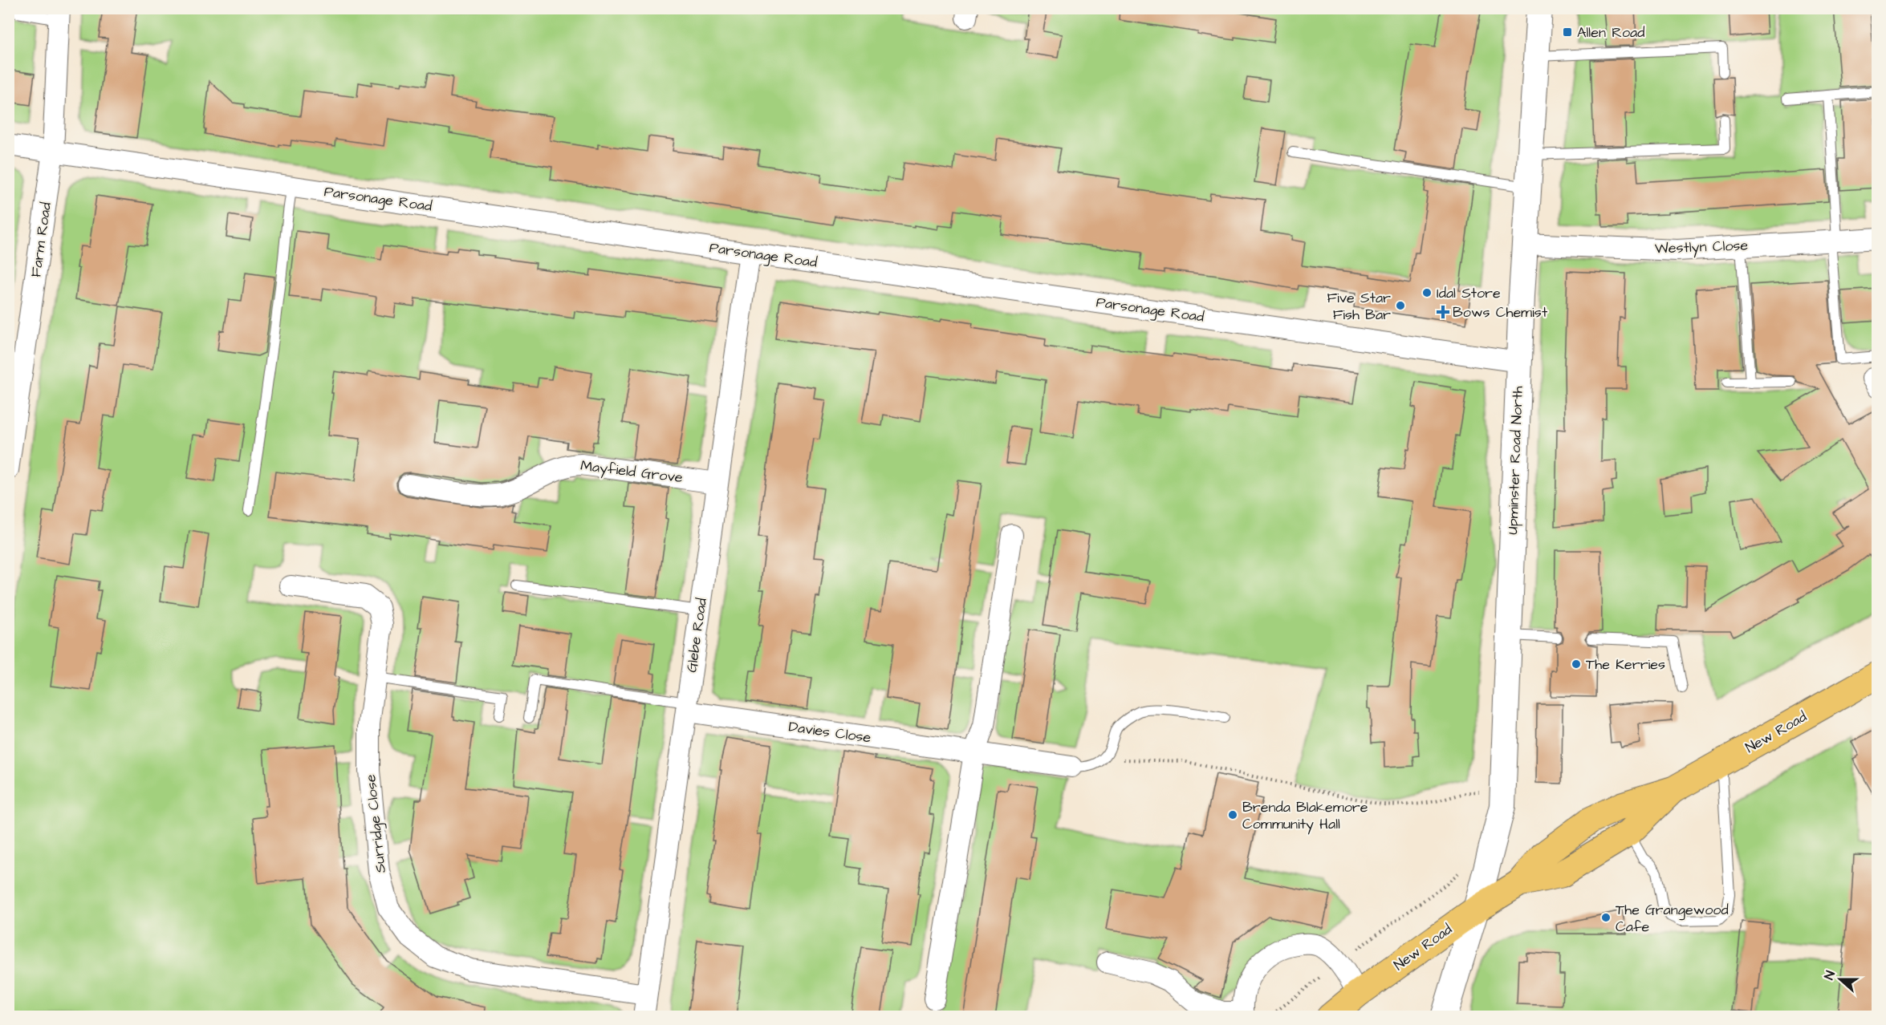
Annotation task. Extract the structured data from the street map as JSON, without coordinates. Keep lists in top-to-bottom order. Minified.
{"streets":{"main road":["New Road"],"street":["Parsonage Road","Farm Road","Westlyn Close","Upminster Road North","Mayfield Grove","Glebe Road","Davies Close","Surridge Close"]},"crossings":[["Parsonage Road","Farm Road"],["Parsonage Road","Upminster Road North"],["Parsonage Road","Glebe Road"],["Westlyn Close","Upminster Road North"],["Upminster Road North","New Road"],["Mayfield Grove","Glebe Road"],["Glebe Road","Davies Close"],["Glebe Road","Surridge Close"]],"places":{"transit":["Allen Road"],"other":["Idal Store","Five Star Fish Bar","The Kerries","Brenda Blakemore Community Hall","The Grangewood Cafe"],"health":["Bows Chemist"]},"north":"left"}
